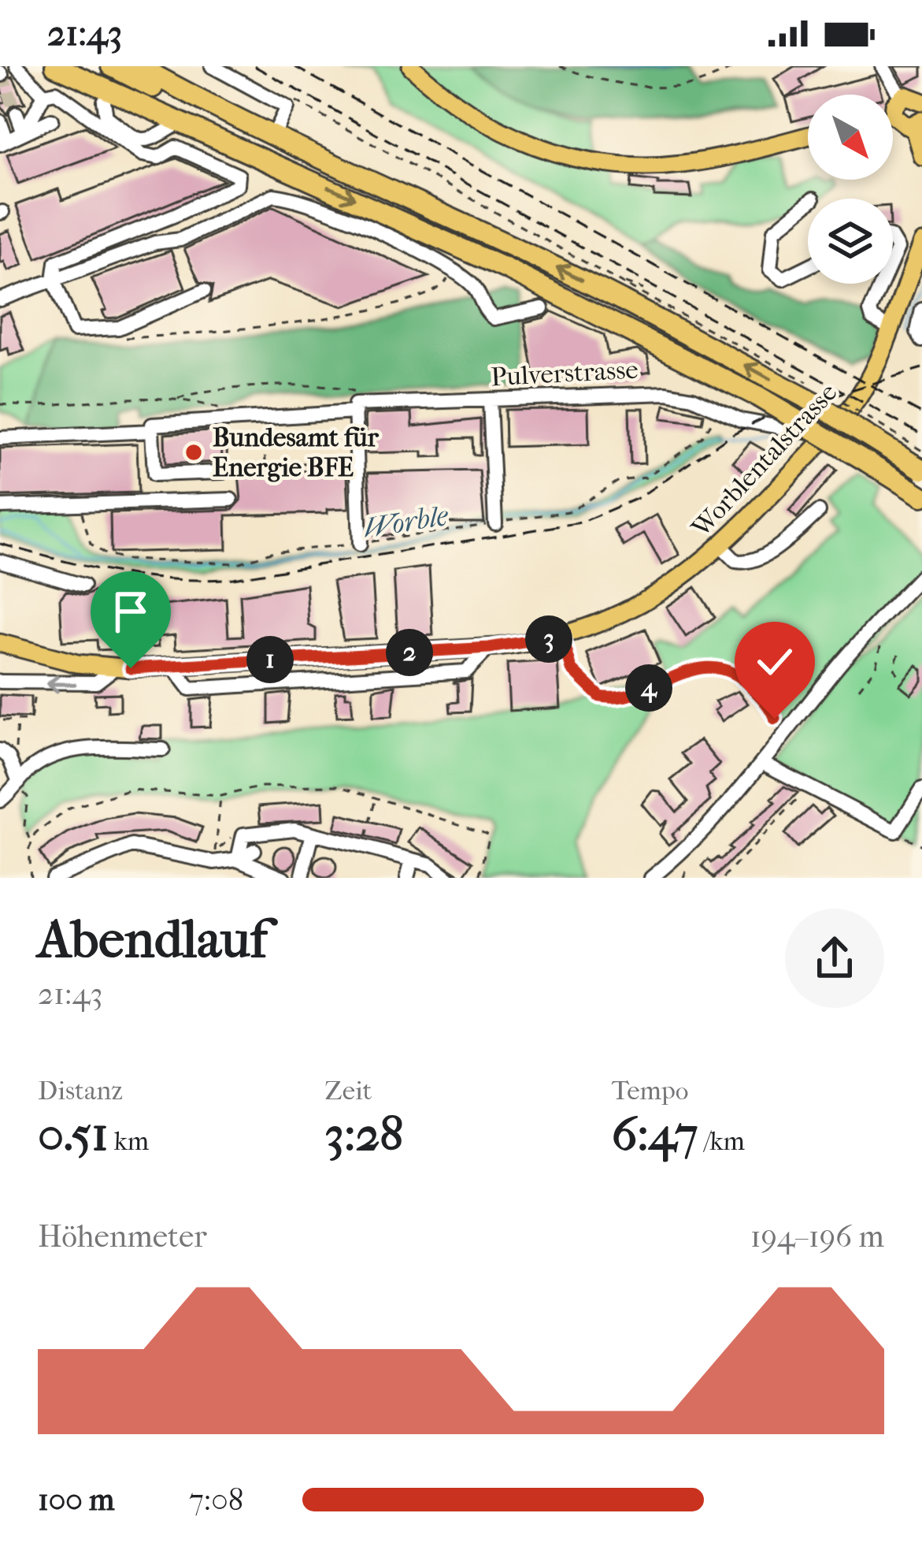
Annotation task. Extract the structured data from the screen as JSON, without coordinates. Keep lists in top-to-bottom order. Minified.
{"streets":{"main road":["Worblentalstrasse"],"street":["Pulverstrasse"]},"crossings":[["Pulverstrasse","Worblentalstrasse"]],"water":["Worble"],"places":["Bundesamt für Energie BFE"],"north":"bottom right","page":{"status":"21:43","pins":["3","2","1","4"],"heading":["Abendlauf","21:43"],"stats":[["Distanz","0.51 km"],["Zeit","3:28"],["Tempo","6:47 /km"]],"chart":["Höhenmeter","194–196 m"],"list":[{"name":"100 m","note":"7:08"}]}}
